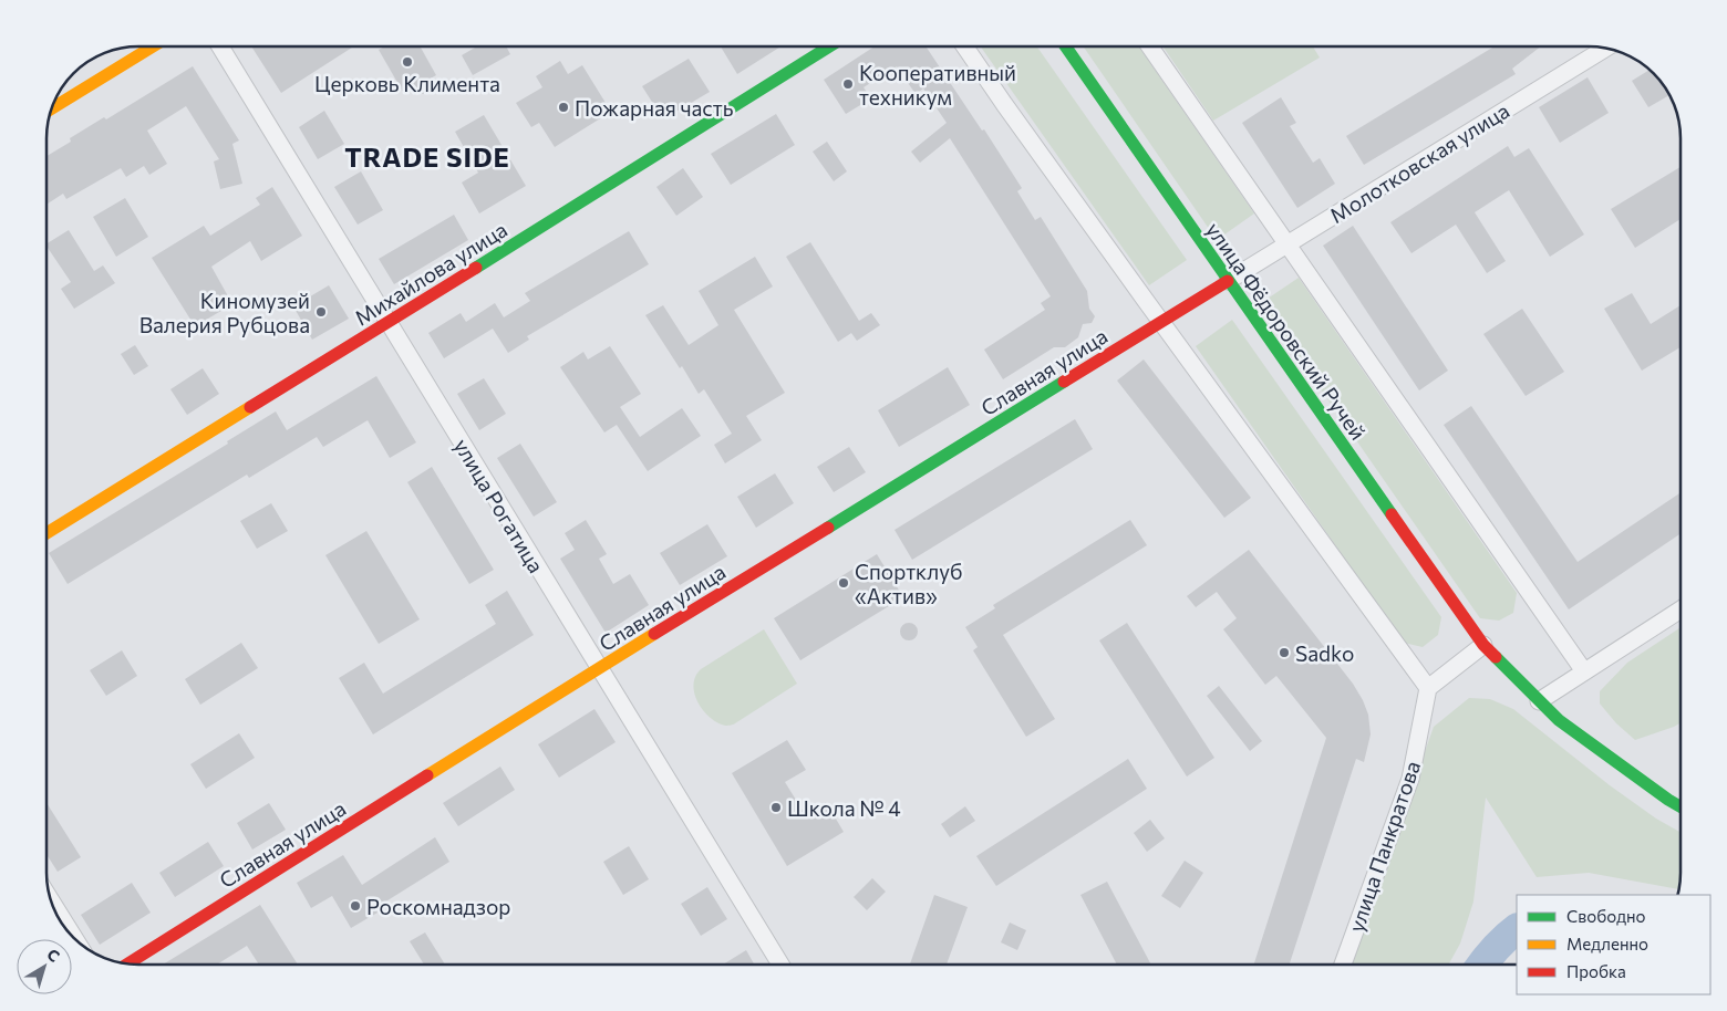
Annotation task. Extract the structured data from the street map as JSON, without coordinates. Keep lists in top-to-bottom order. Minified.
{"streets":{"street":["Молотковская улица","Михайлова улица","улица Фёдоровский Ручей","Славная улица","улица Рогатица","улица Панкратова"]},"crossings":[["Молотковская улица","улица Фёдоровский Ручей"],["Молотковская улица","Славная улица"],["Михайлова улица","улица Рогатица"],["улица Фёдоровский Ручей","Славная улица"],["Славная улица","улица Рогатица"]],"districts":["TRADE SIDE"],"places":["Церковь Климента","Кооперативный техникум","Пожарная часть","Киномузей Валерия Рубцова","Спортклуб «Актив»","Sadko","Школа № 4","Роскомнадзор"],"legend":["Свободно","Медленно","Пробка"],"north":"top right"}
